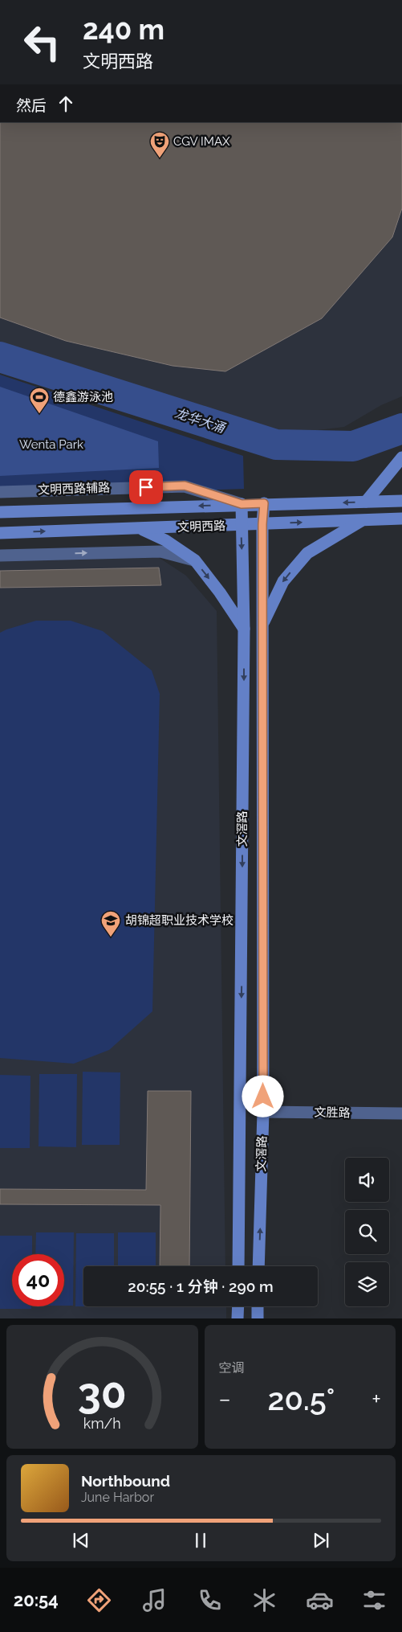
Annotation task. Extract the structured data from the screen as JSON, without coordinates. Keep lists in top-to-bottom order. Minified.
{"streets":{"street":["文明西路辅路","文明西路","文滘路","文胜路"]},"crossings":[["文明西路辅路","文明西路"],["文明西路辅路","文滘路"],["文明西路","文滘路"],["文滘路","文胜路"]],"water":["龙华大涌"],"parks":["Wenta Park"],"places":{"theatre":["CGV IMAX"],"sports":["德鑫游泳池"],"school or university":["胡锦超职业技术学校"]},"page":{"turn":["240 m","文明西路"],"then":"然后","limit":"40","trip":"20:55 · 1 分钟 · 290 m","tile":"空调","heat":["−","20.5°","+"],"song":["Northbound","June Harbor"],"tabs":"20:54","gauge":["30","km/h"]}}
